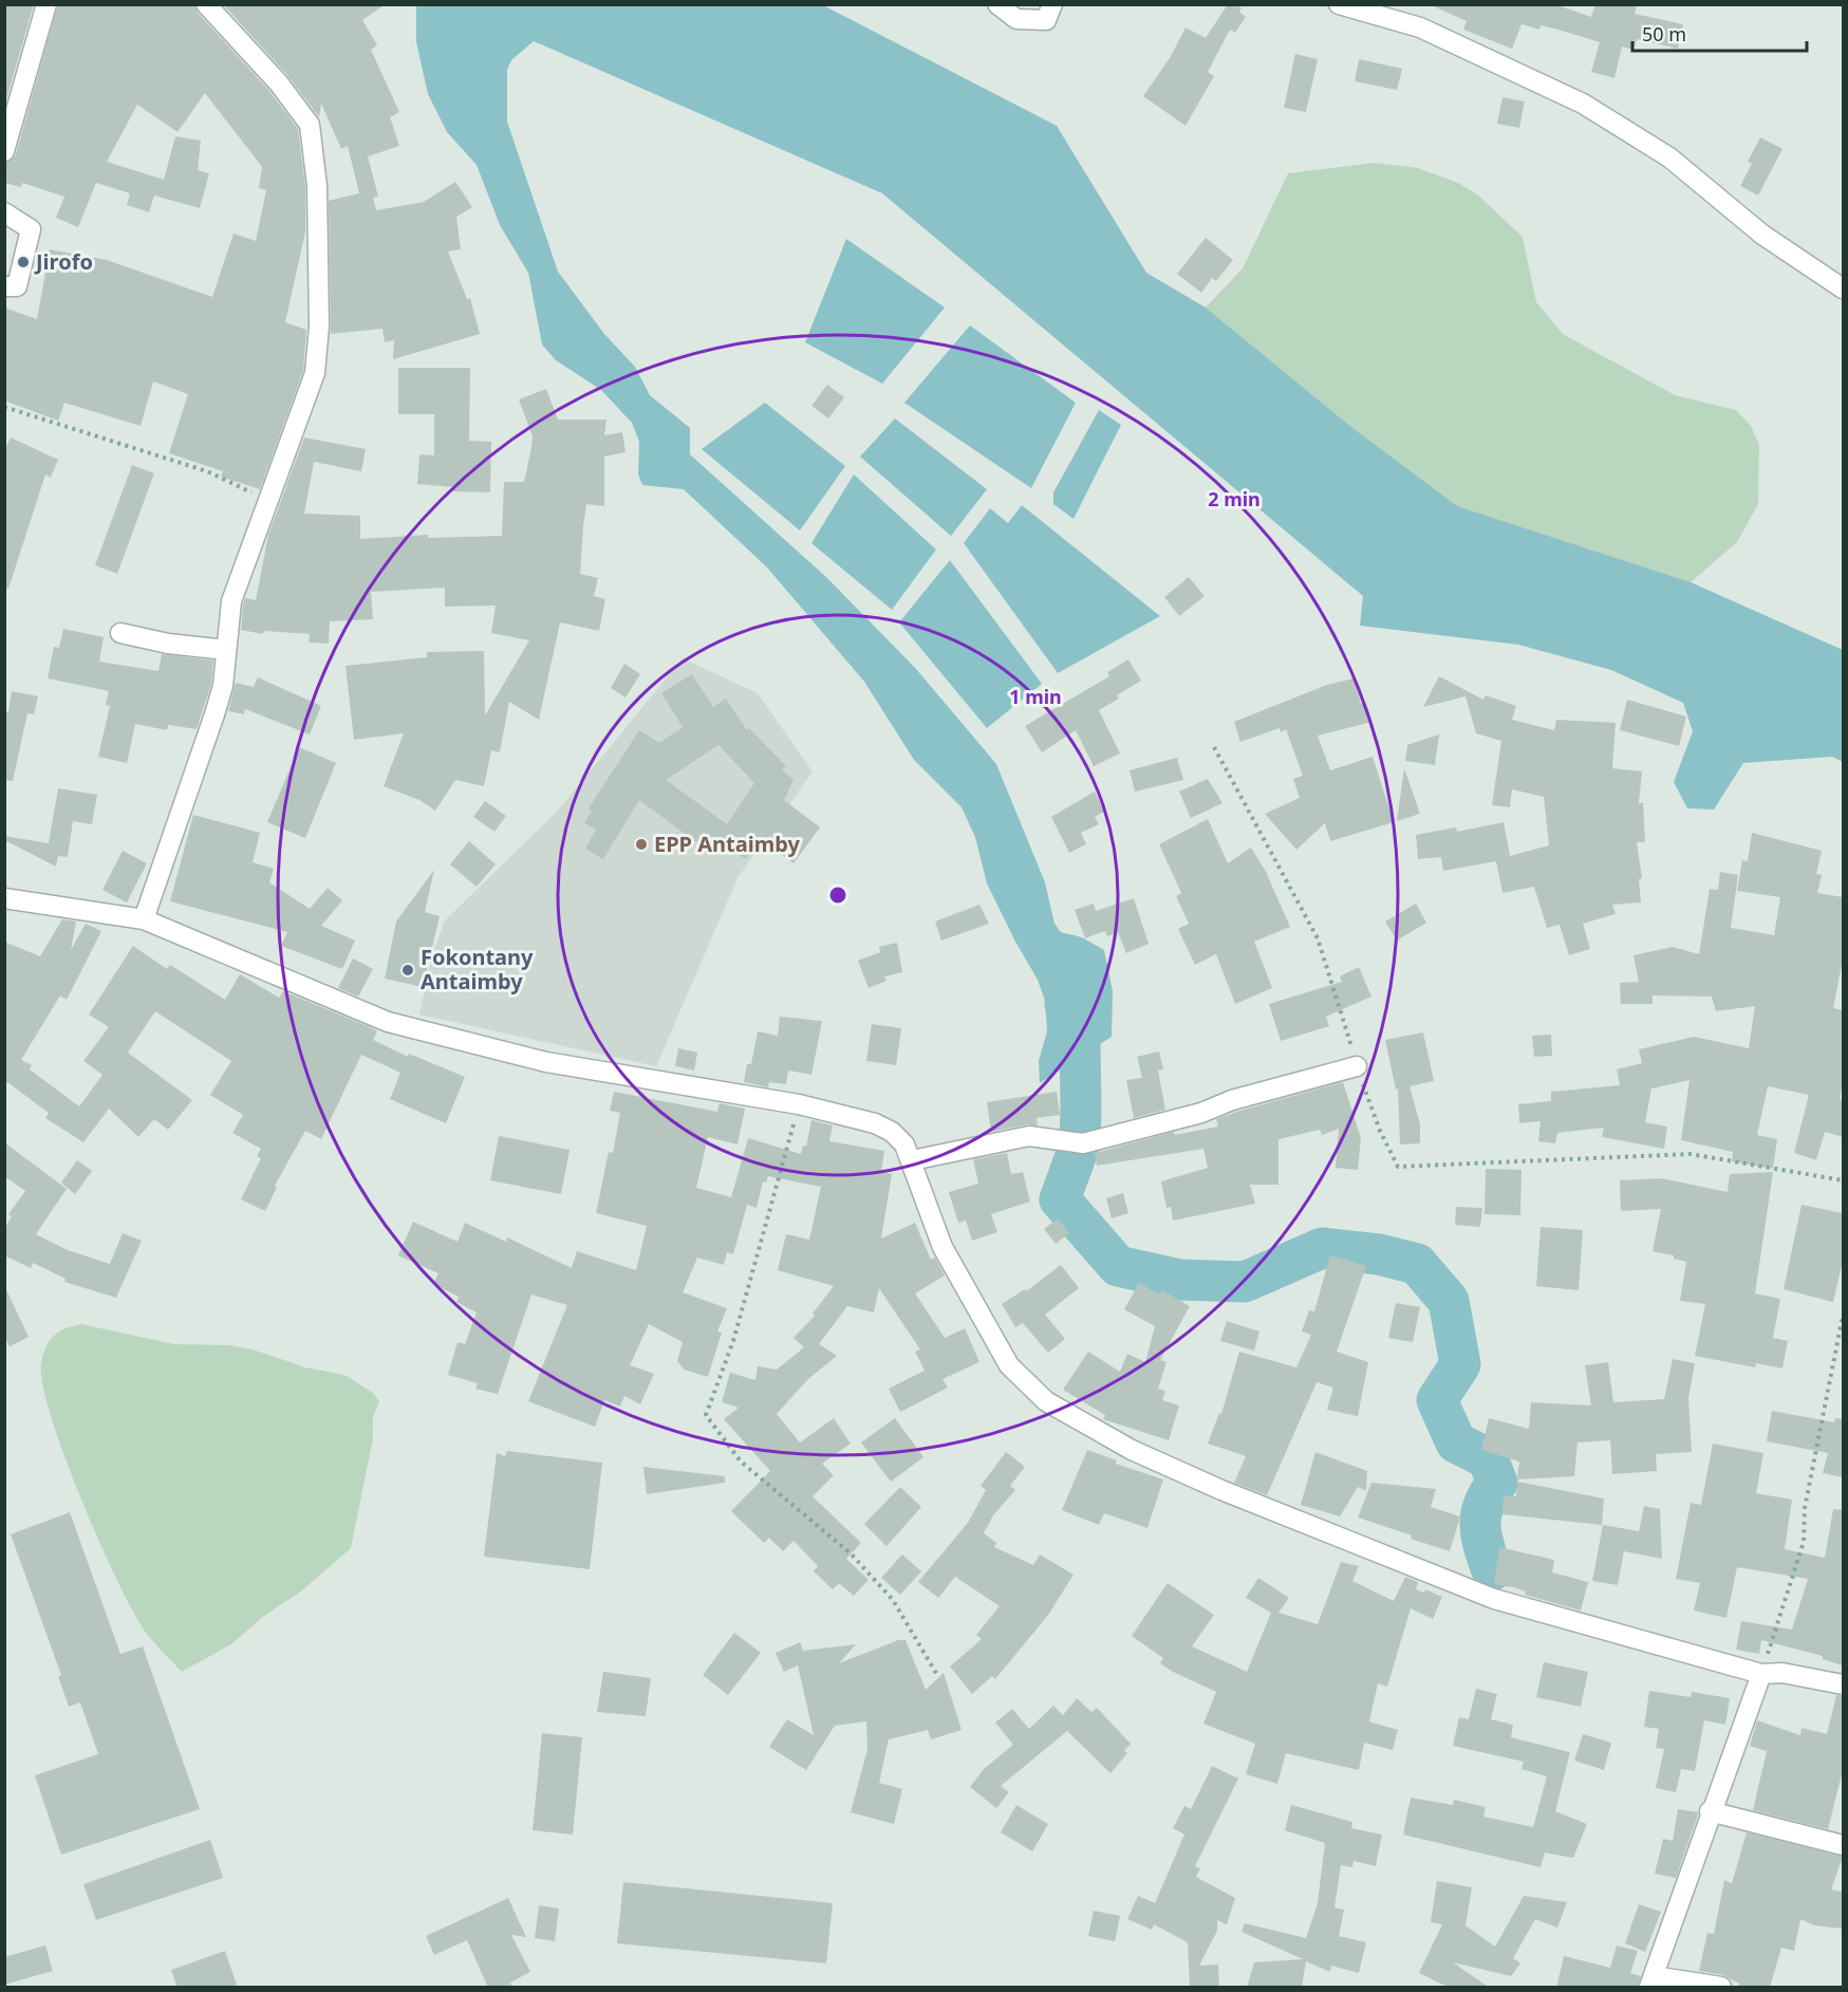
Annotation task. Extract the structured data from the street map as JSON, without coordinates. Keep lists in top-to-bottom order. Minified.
{"places":["Jirofo","EPP Antaimby","Fokontany Antaimby"],"scale_bar":"50 m","rings":["2 min","1 min"]}
